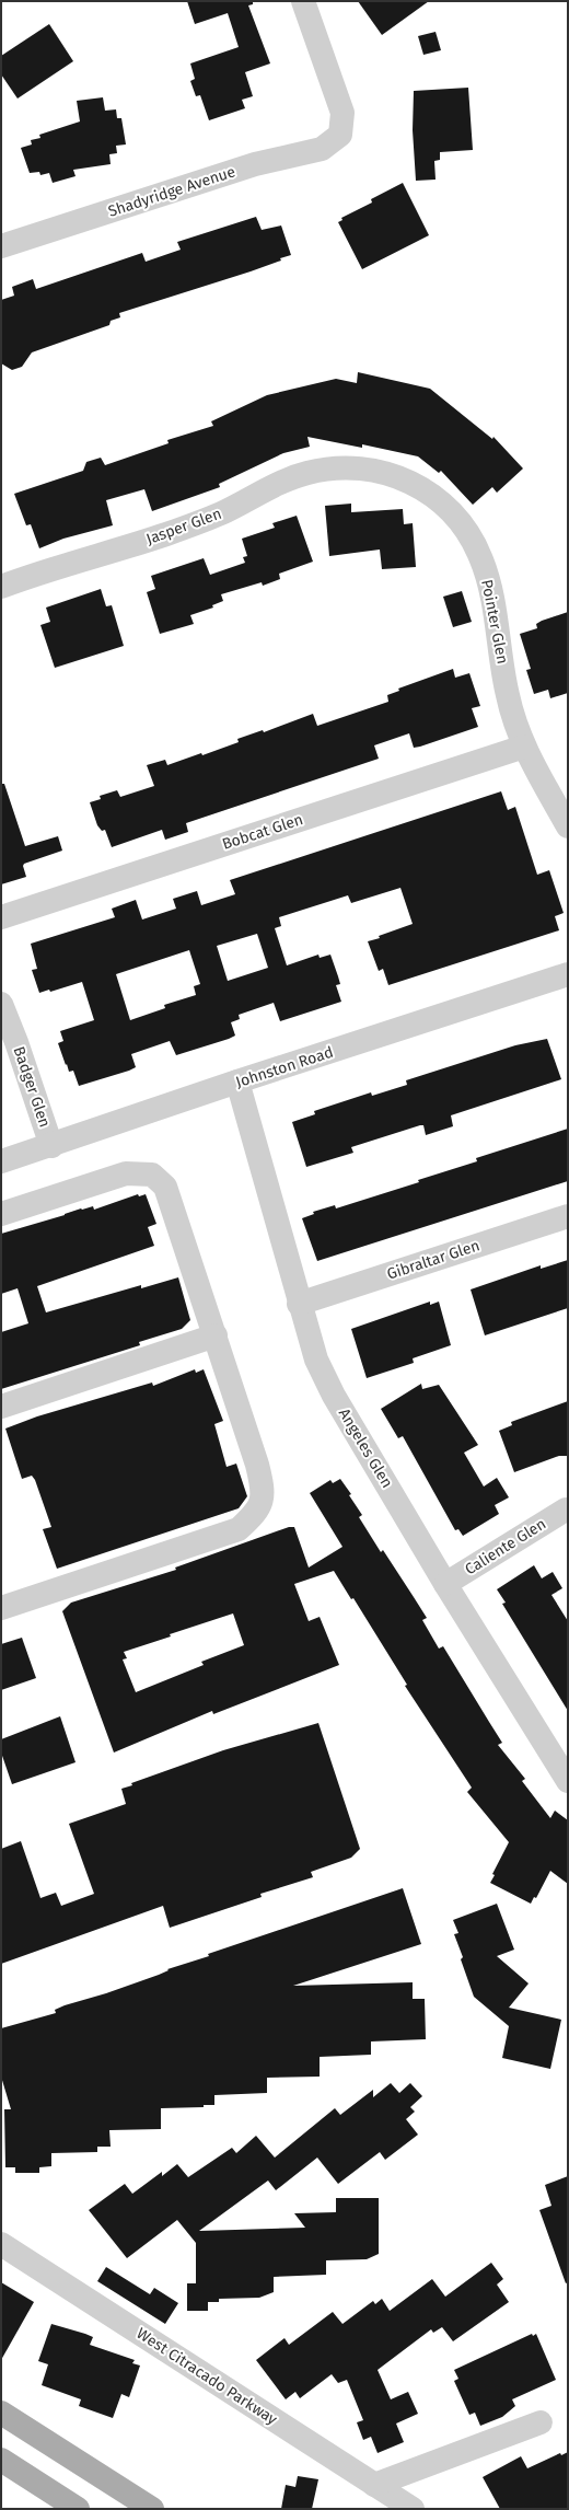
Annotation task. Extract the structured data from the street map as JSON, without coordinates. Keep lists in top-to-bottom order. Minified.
{"streets":{"street":["Shadyridge Avenue","Jasper Glen","Pointer Glen","Bobcat Glen","Johnston Road","Badger Glen","Gibraltar Glen","Angeles Glen","Caliente Glen","West Citracado Parkway"]},"crossings":[["Jasper Glen","Pointer Glen"],["Pointer Glen","Bobcat Glen"],["Johnston Road","Badger Glen"],["Johnston Road","Angeles Glen"],["Gibraltar Glen","Angeles Glen"],["Angeles Glen","Caliente Glen"]]}
